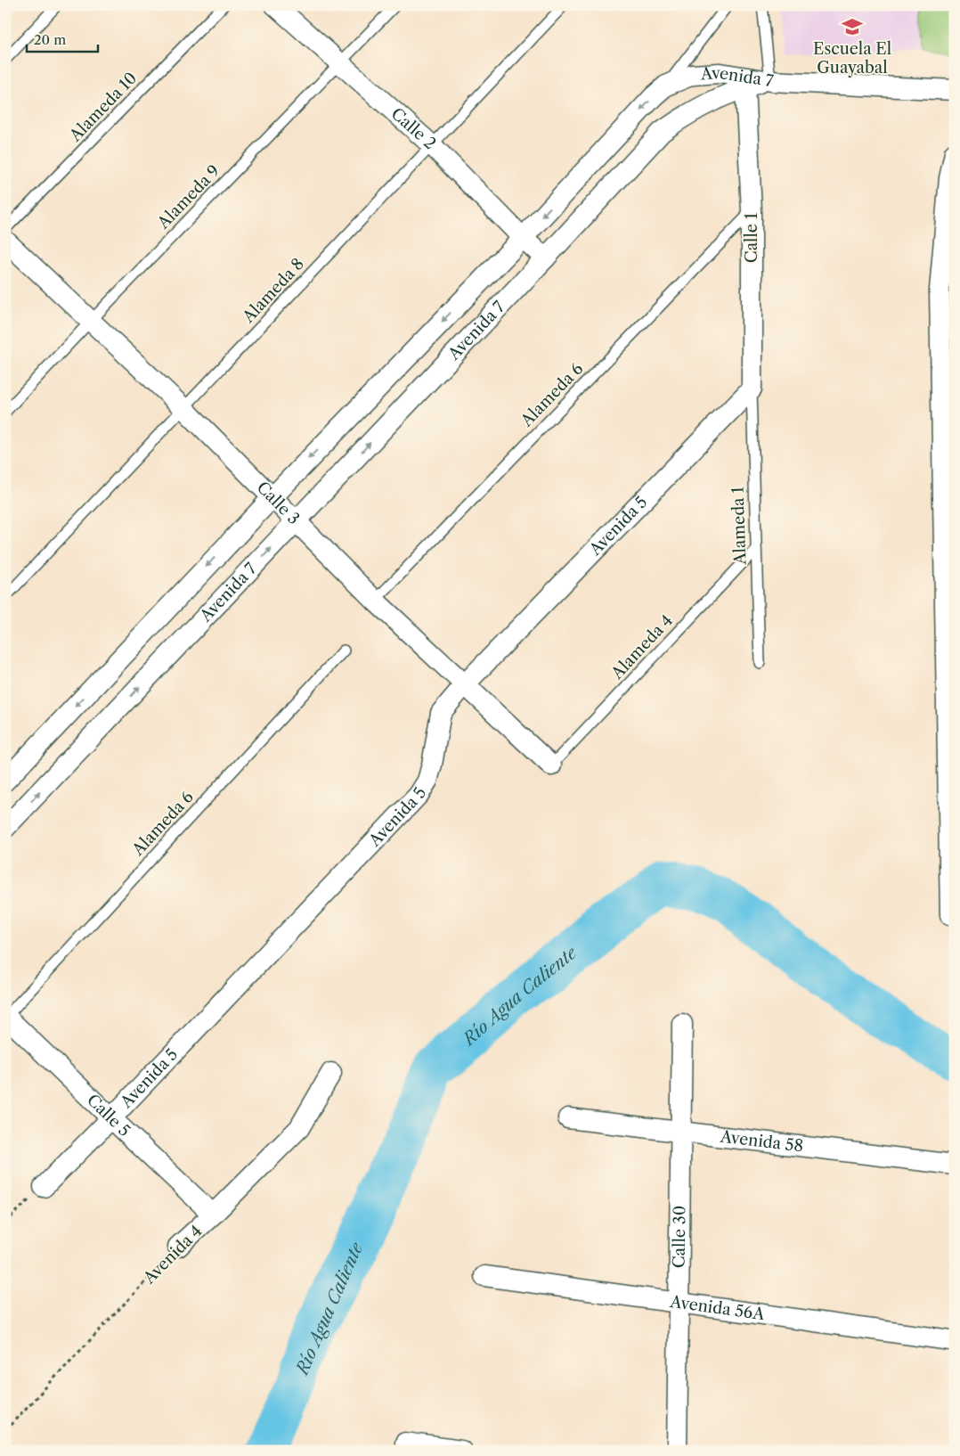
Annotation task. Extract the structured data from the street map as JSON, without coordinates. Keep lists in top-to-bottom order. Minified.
{"streets":{"street":["Avenida 7","Calle 2","Calle 1","Calle 3","Avenida 5","Calle 5","Avenida 58","Calle 30","Avenida 4","Avenida 56A"],"lane":["Alameda 10","Alameda 9","Alameda 8","Alameda 6","Alameda 1","Alameda 4"]},"crossings":[["Avenida 7","Calle 2"],["Avenida 7","Calle 1"],["Avenida 7","Calle 3"],["Calle 2","Alameda 9"],["Calle 2","Alameda 8"],["Alameda 9","Calle 3"],["Calle 1","Alameda 6"],["Calle 1","Avenida 5"],["Calle 1","Alameda 1"],["Alameda 8","Calle 3"],["Alameda 6","Calle 3"],["Alameda 6","Calle 5"],["Calle 3","Avenida 5"],["Calle 3","Alameda 4"],["Avenida 5","Alameda 1"],["Avenida 5","Calle 5"],["Alameda 1","Alameda 4"],["Calle 5","Avenida 4"],["Avenida 58","Calle 30"],["Calle 30","Avenida 56A"]],"water":["Río Agua Caliente"],"places":{"school or university":["Escuela El Guayabal"]},"scale_bar":"20 m"}
